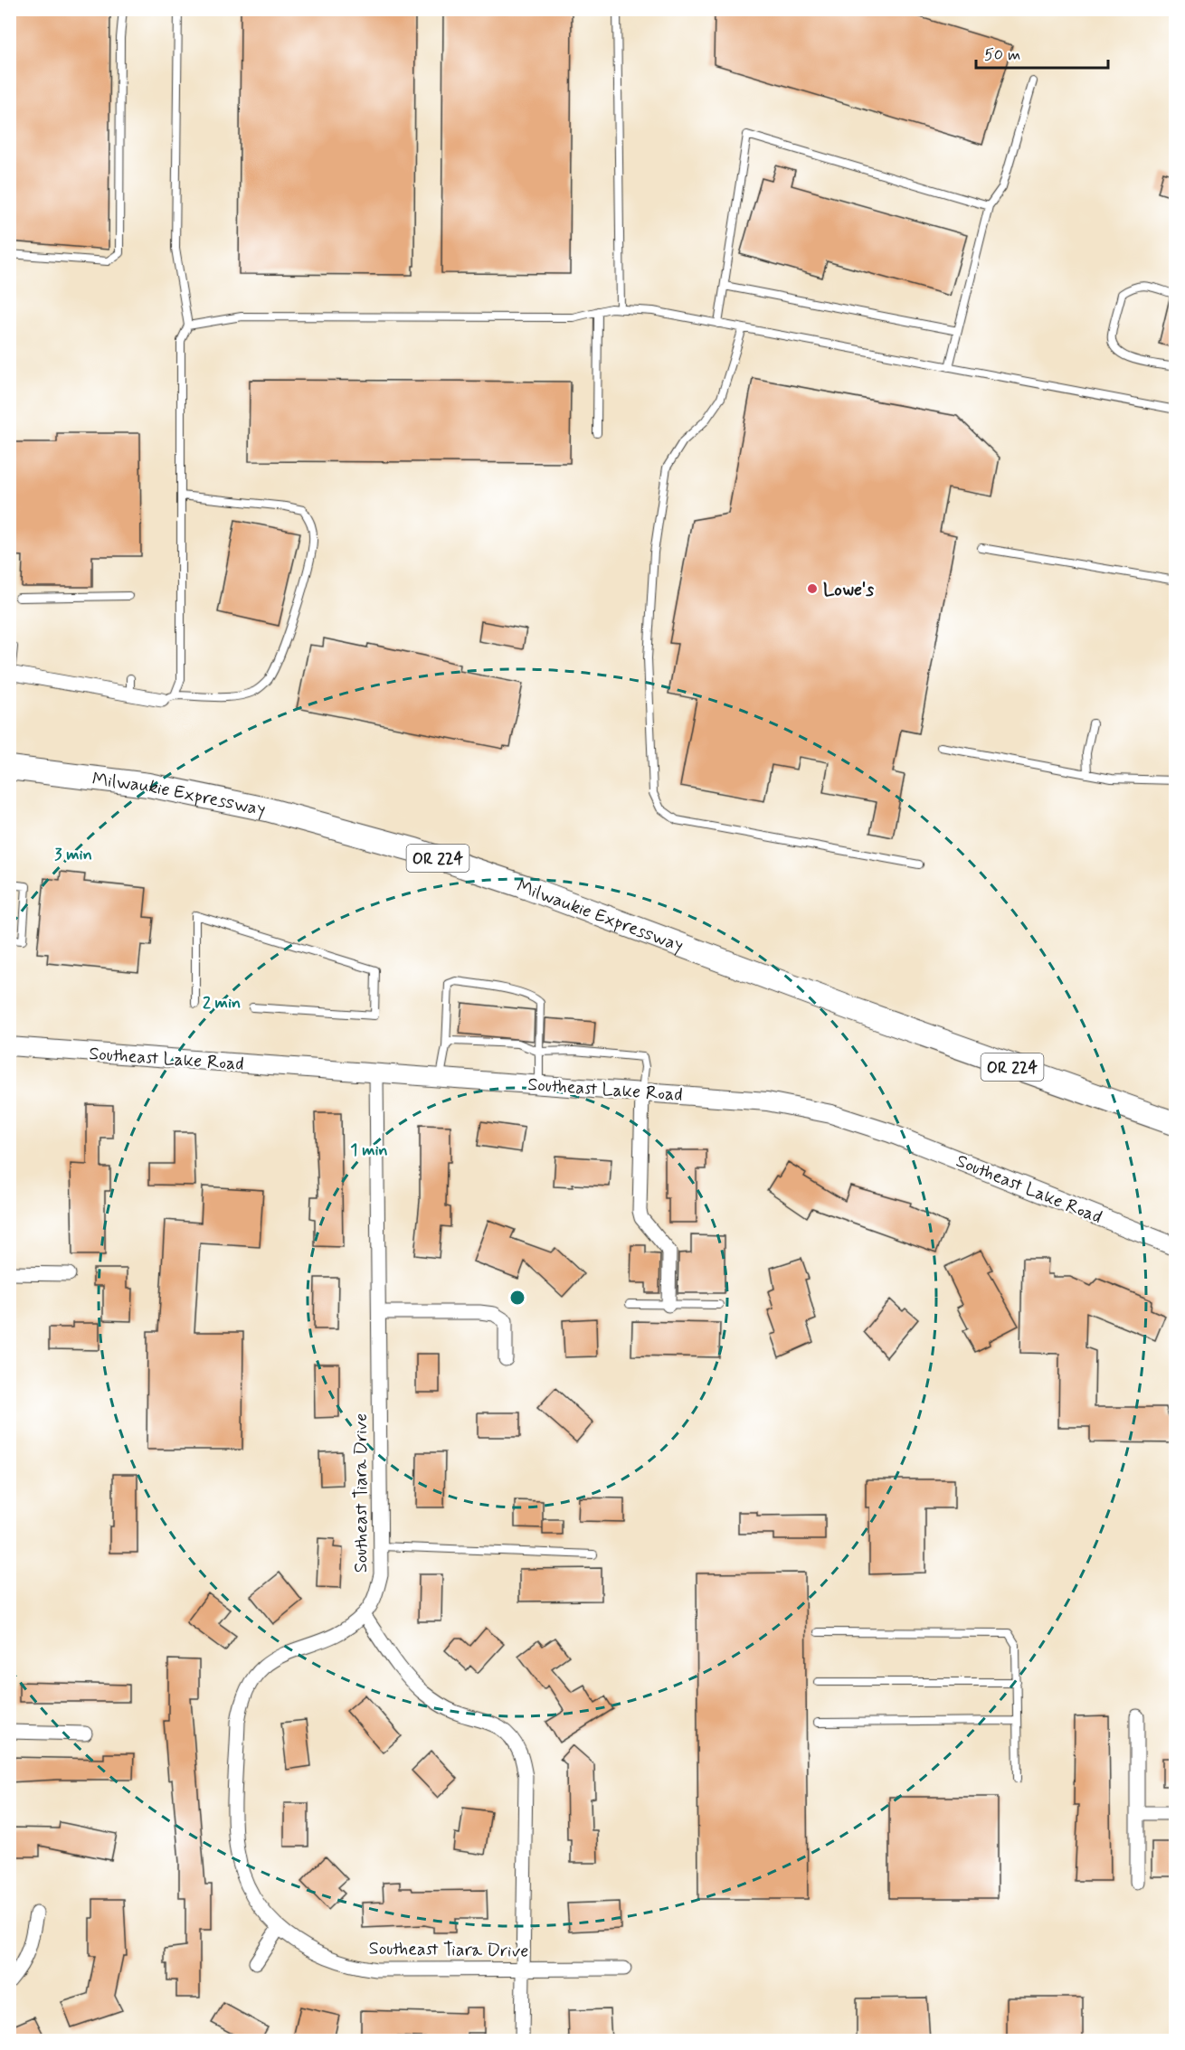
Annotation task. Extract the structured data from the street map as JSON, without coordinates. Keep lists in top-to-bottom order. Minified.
{"streets":{"highway":["Milwaukie Expressway","OR 224"],"street":["Southeast Lake Road","Southeast Tiara Drive"]},"crossings":[["Southeast Lake Road","Southeast Tiara Drive"]],"places":["Lowe's"],"scale_bar":"50 m","rings":["3 min","2 min","1 min"]}
